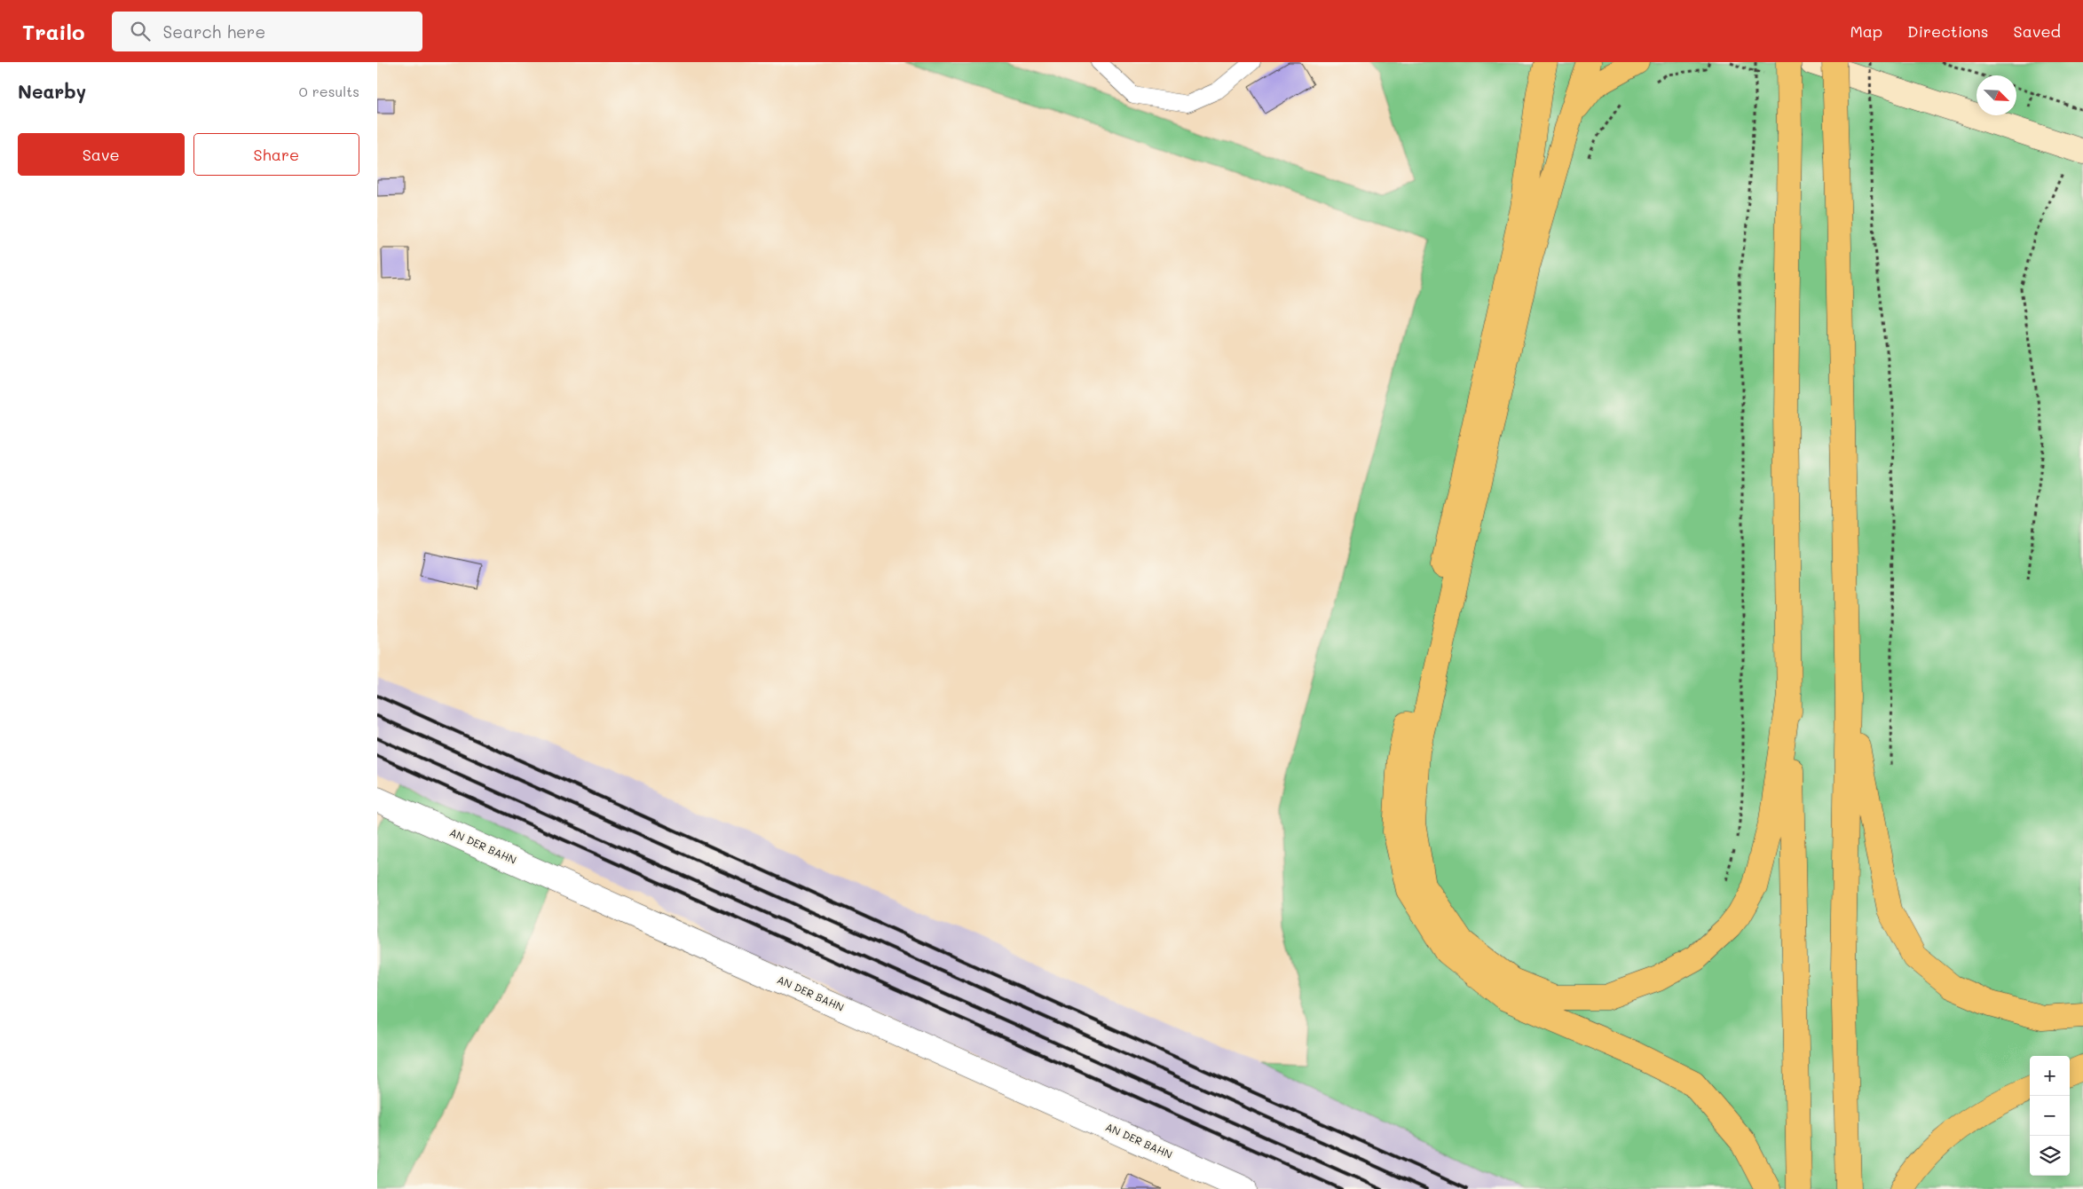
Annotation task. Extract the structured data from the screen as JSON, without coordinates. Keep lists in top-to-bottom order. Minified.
{"streets":{"street":["AN DER BAHN"]},"north":"bottom right","page":{"header":"Trailo","search":"Search here","nav":["Map","Directions","Saved"],"heading":["Nearby","0 results"],"buttons":["Save","Share"],"map_buttons":["+","−"]}}
